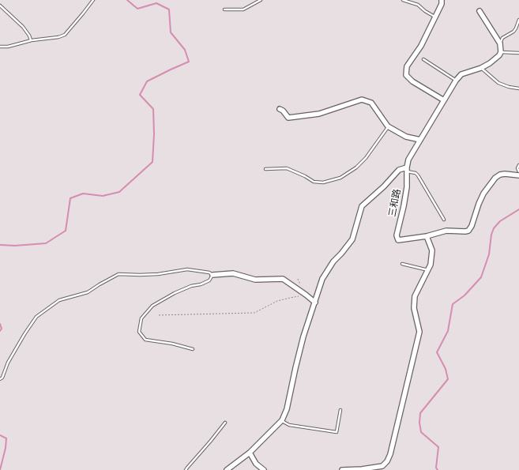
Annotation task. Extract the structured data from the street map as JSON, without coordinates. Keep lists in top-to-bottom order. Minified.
{"streets":{"street":["三和路"]}}
